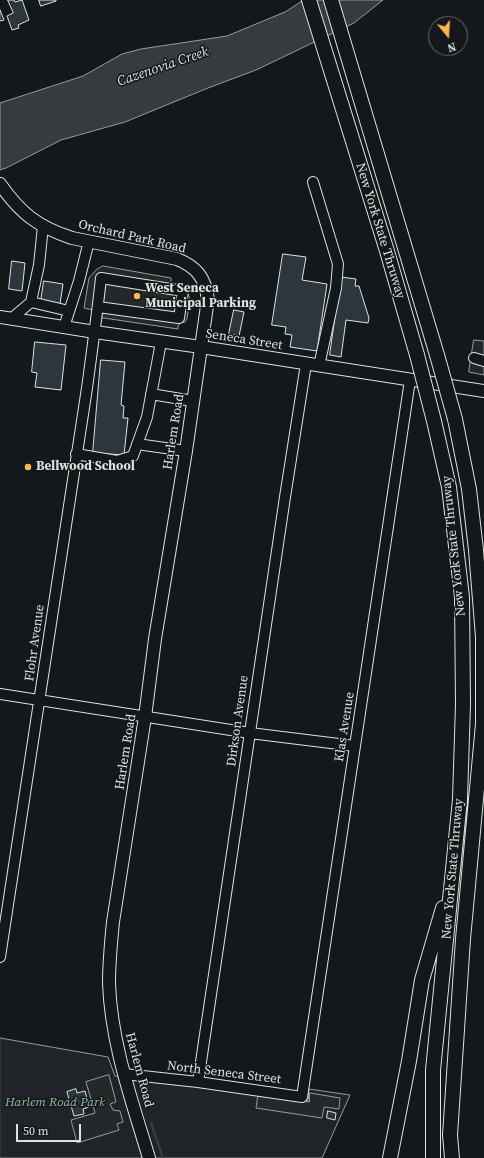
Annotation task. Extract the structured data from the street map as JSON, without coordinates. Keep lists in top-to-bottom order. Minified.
{"streets":{"highway":["New York State Thruway"],"main road":["Orchard Park Road","Seneca Street","Harlem Road"],"street":["Flohr Avenue","Dirkson Avenue","Klas Avenue","North Seneca Street"]},"crossings":[["Orchard Park Road","Seneca Street"],["Orchard Park Road","Harlem Road"],["Seneca Street","Harlem Road"],["Seneca Street","Flohr Avenue"],["Seneca Street","Dirkson Avenue"],["Seneca Street","Klas Avenue"],["Harlem Road","North Seneca Street"],["Dirkson Avenue","North Seneca Street"],["Klas Avenue","North Seneca Street"]],"water":["Cazenovia Creek"],"parks":["Harlem Road Park"],"places":["West Seneca Municipal Parking","Bellwood School"],"scale_bar":"50 m","north":"bottom"}
